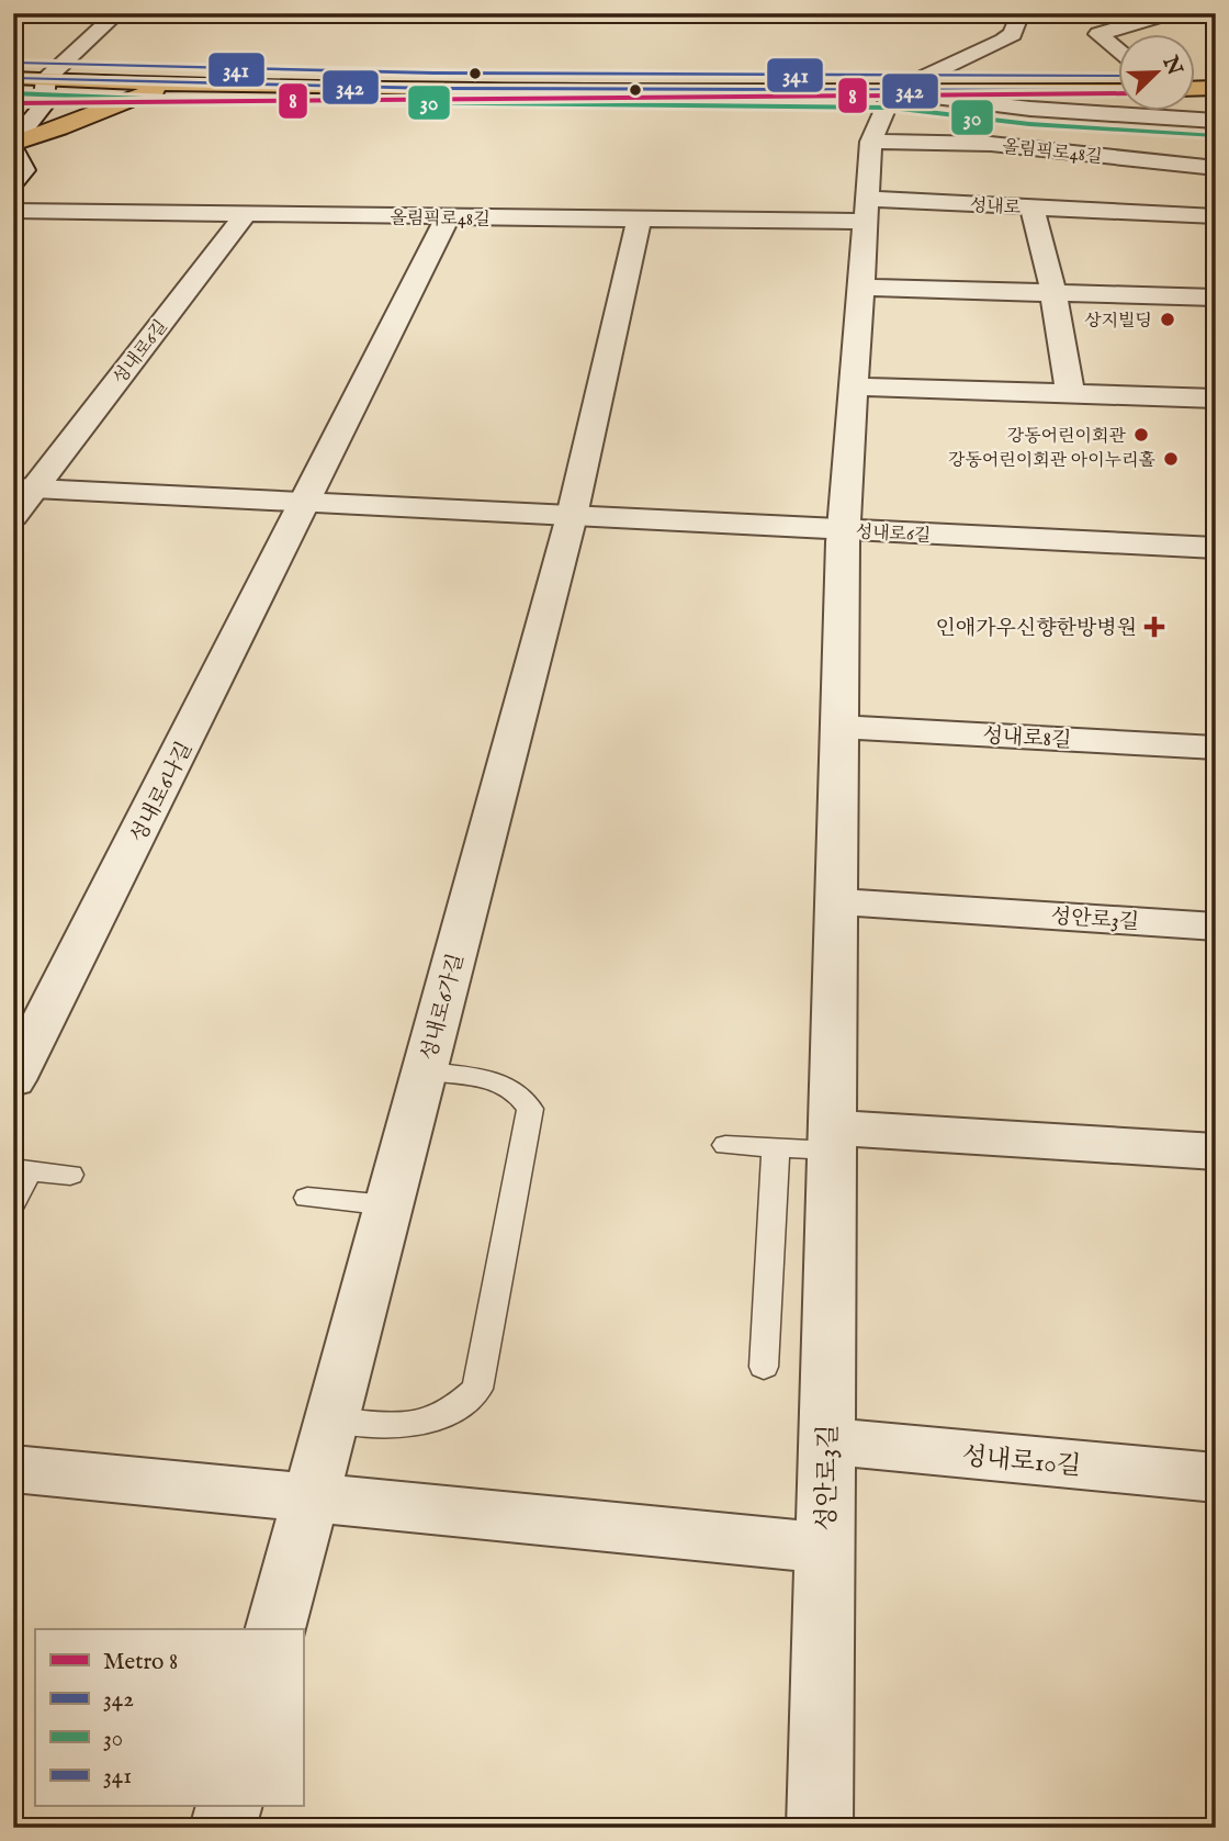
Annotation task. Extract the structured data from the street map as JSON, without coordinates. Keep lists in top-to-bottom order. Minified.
{"streets":{"street":["올림픽로48길","성내로","성내로6길","성내로8길","성내로6나길","성안로3길","성내로6가길","성내로10길"]},"crossings":[["올림픽로48길","성내로"],["올림픽로48길","성내로6길"],["성내로6길","성내로6나길"],["성내로6길","성안로3길"],["성내로6길","성내로6가길"],["성내로8길","성안로3길"],["성안로3길","성내로10길"]],"places":{"other":["상지빌딩","강동어린이회관","강동어린이회관 아이누리홀"],"health":["인애가우신향한방병원"]},"lines":["transit line 341","transit line 342","transit line 30","metro line 8"],"legend":["Metro 8","342","30","341"],"north":"top right"}
